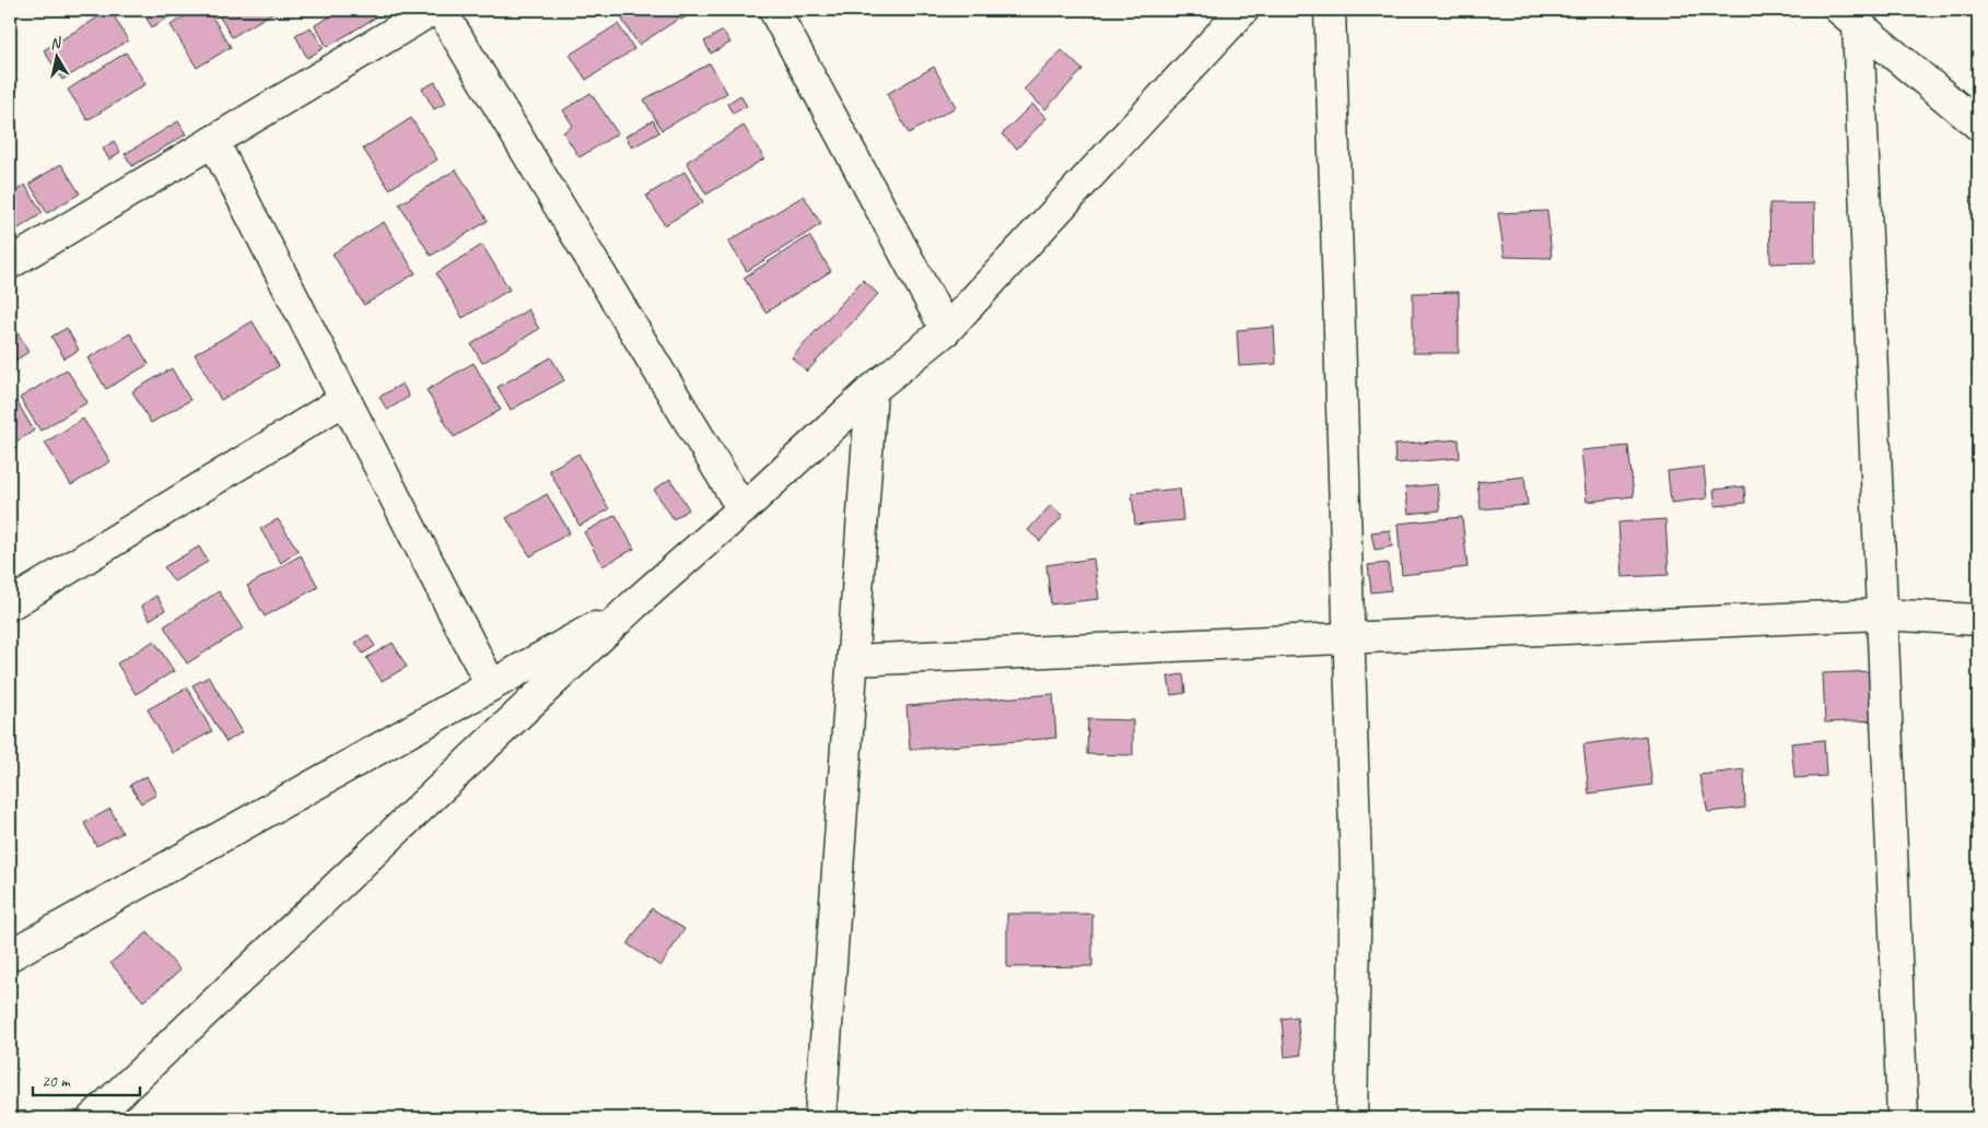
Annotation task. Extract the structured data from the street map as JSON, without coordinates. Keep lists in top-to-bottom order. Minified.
{"scale_bar":"20 m","north":"top"}
